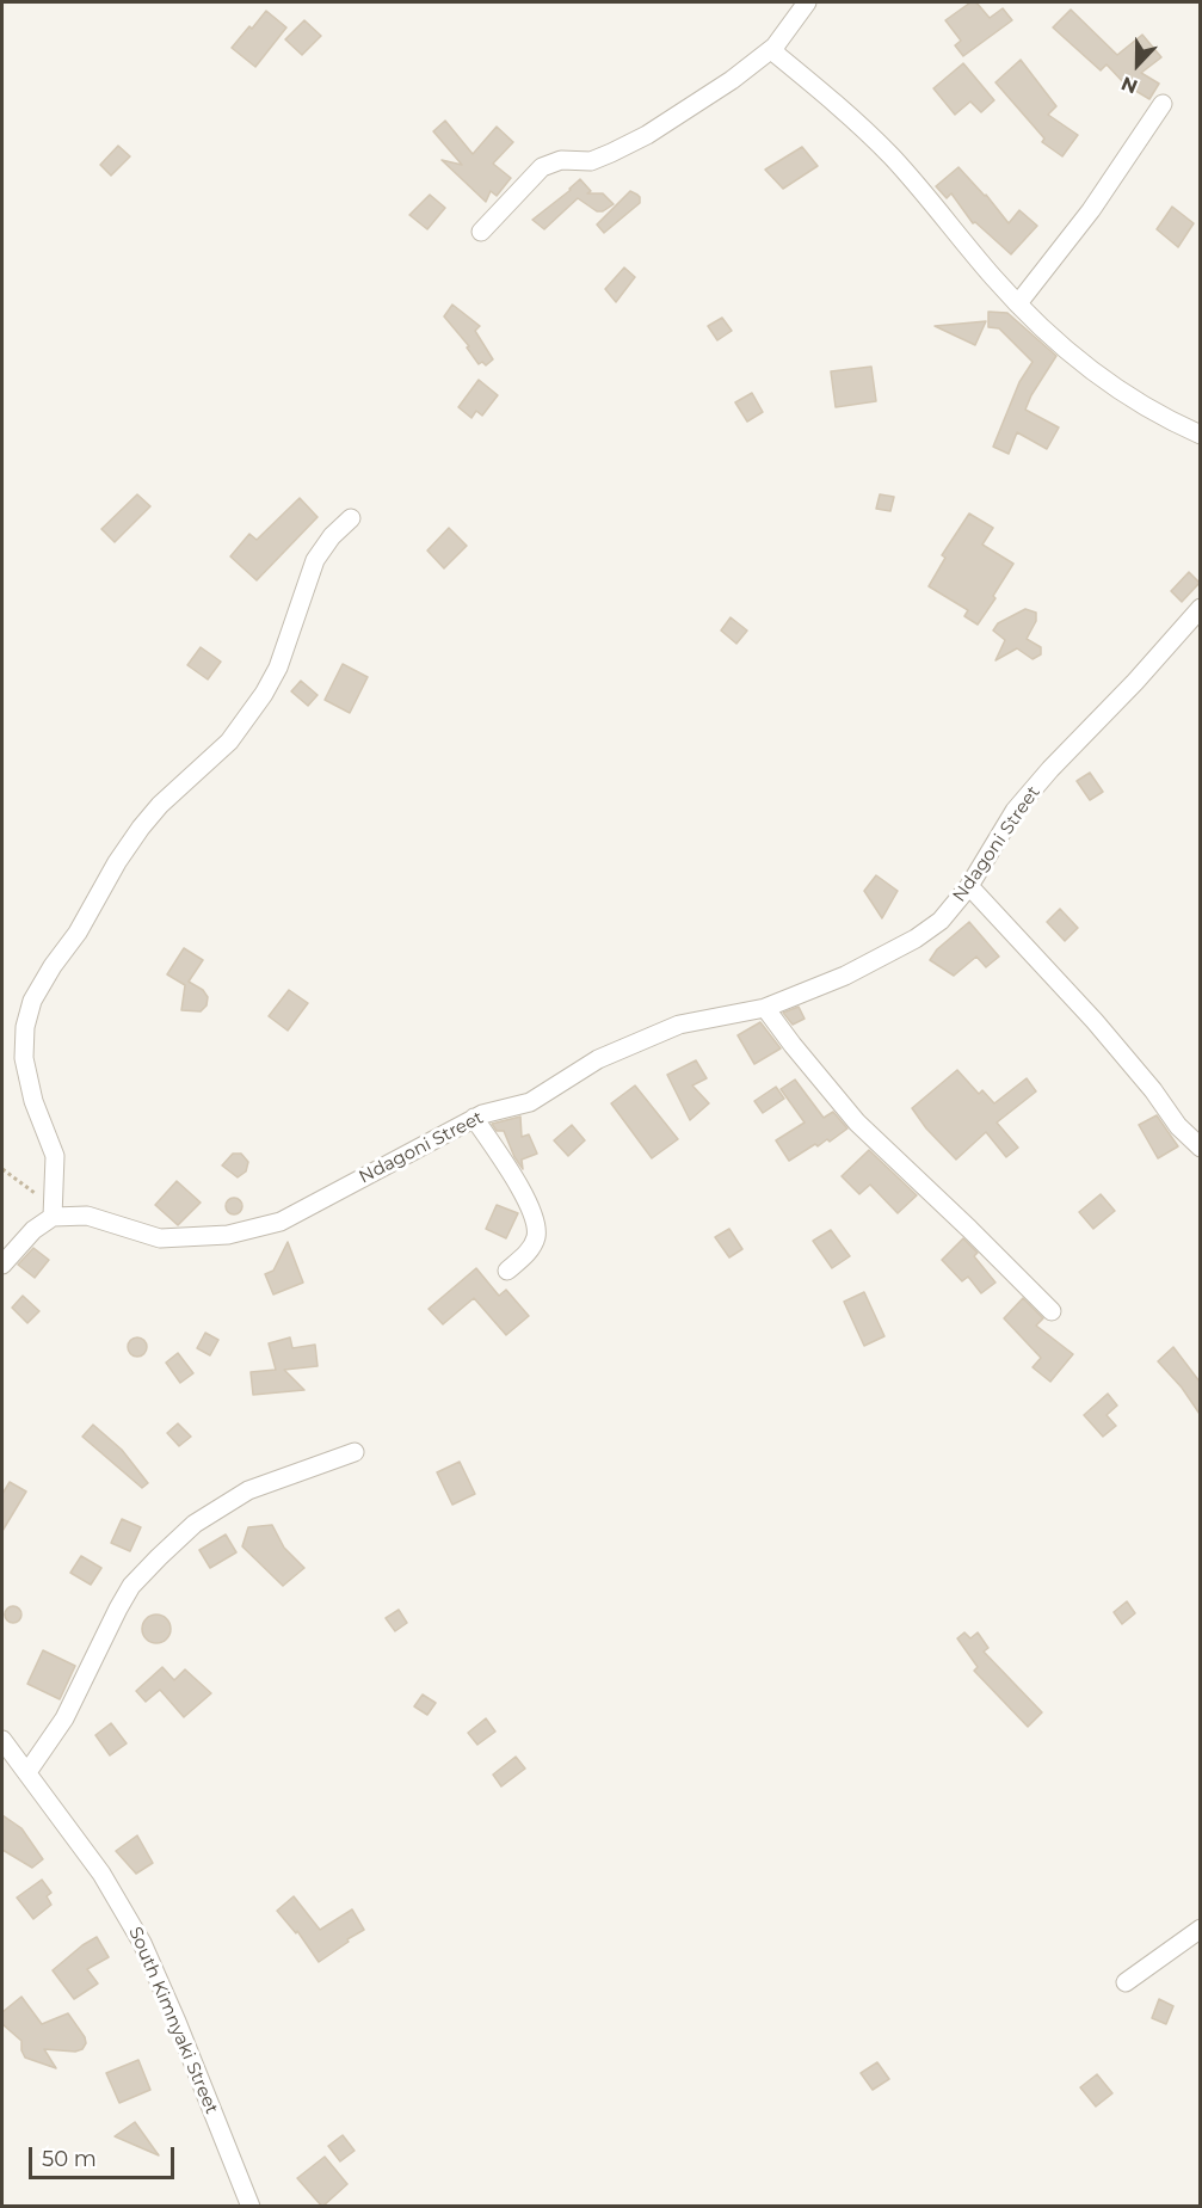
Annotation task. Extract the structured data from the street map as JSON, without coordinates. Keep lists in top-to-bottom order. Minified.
{"streets":{"street":["Ndagoni Street","South Kimnyaki Street"]},"scale_bar":"50 m","north":"bottom"}
